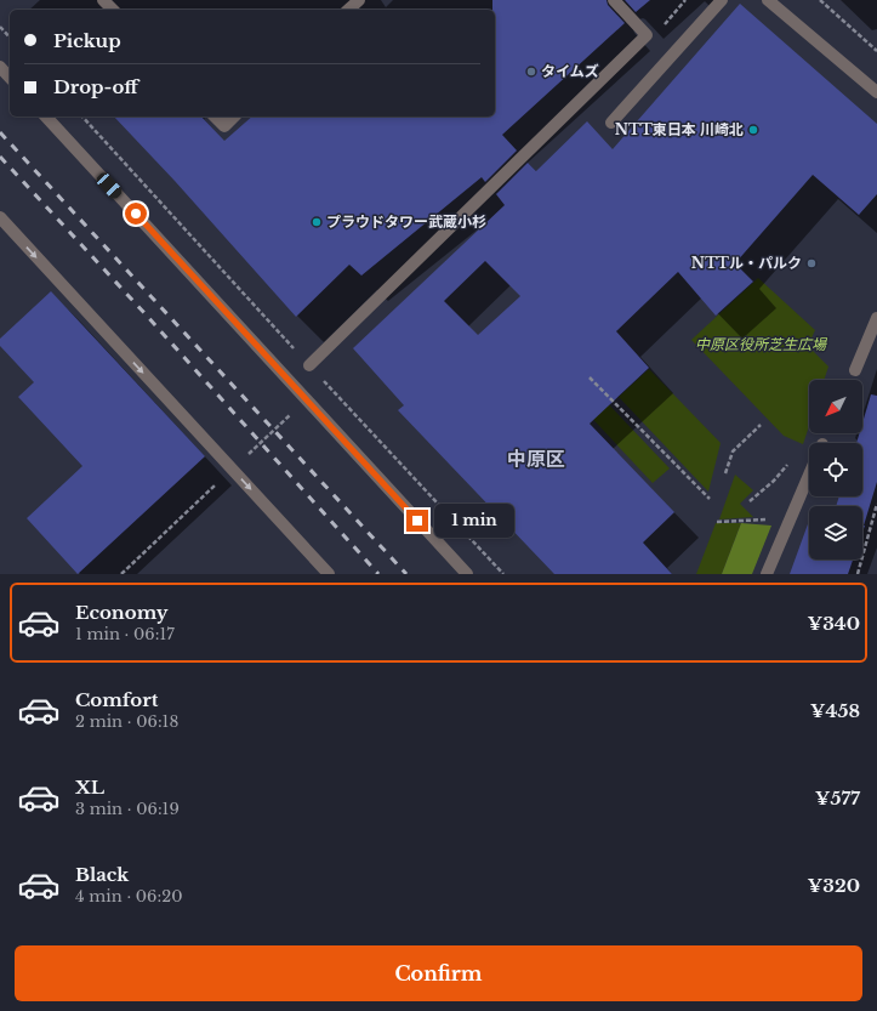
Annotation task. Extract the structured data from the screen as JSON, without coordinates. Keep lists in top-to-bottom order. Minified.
{"districts":["中原区"],"parks":["中原区役所芝生広場"],"places":["タイムズ","NTT東日本 川崎北","プラウドタワー武蔵小杉","NTTル・パルク"],"north":"bottom left","page":{"banner":["Pickup","Drop-off"],"bubble":"1 min","list":[{"name":"Economy","note":"1 min · 06:17","value":"¥340"},{"name":"Comfort","note":"2 min · 06:18","value":"¥458"},{"name":"XL","note":"3 min · 06:19","value":"¥577"},{"name":"Black","note":"4 min · 06:20","value":"¥320"}],"buttons":"Confirm"}}
